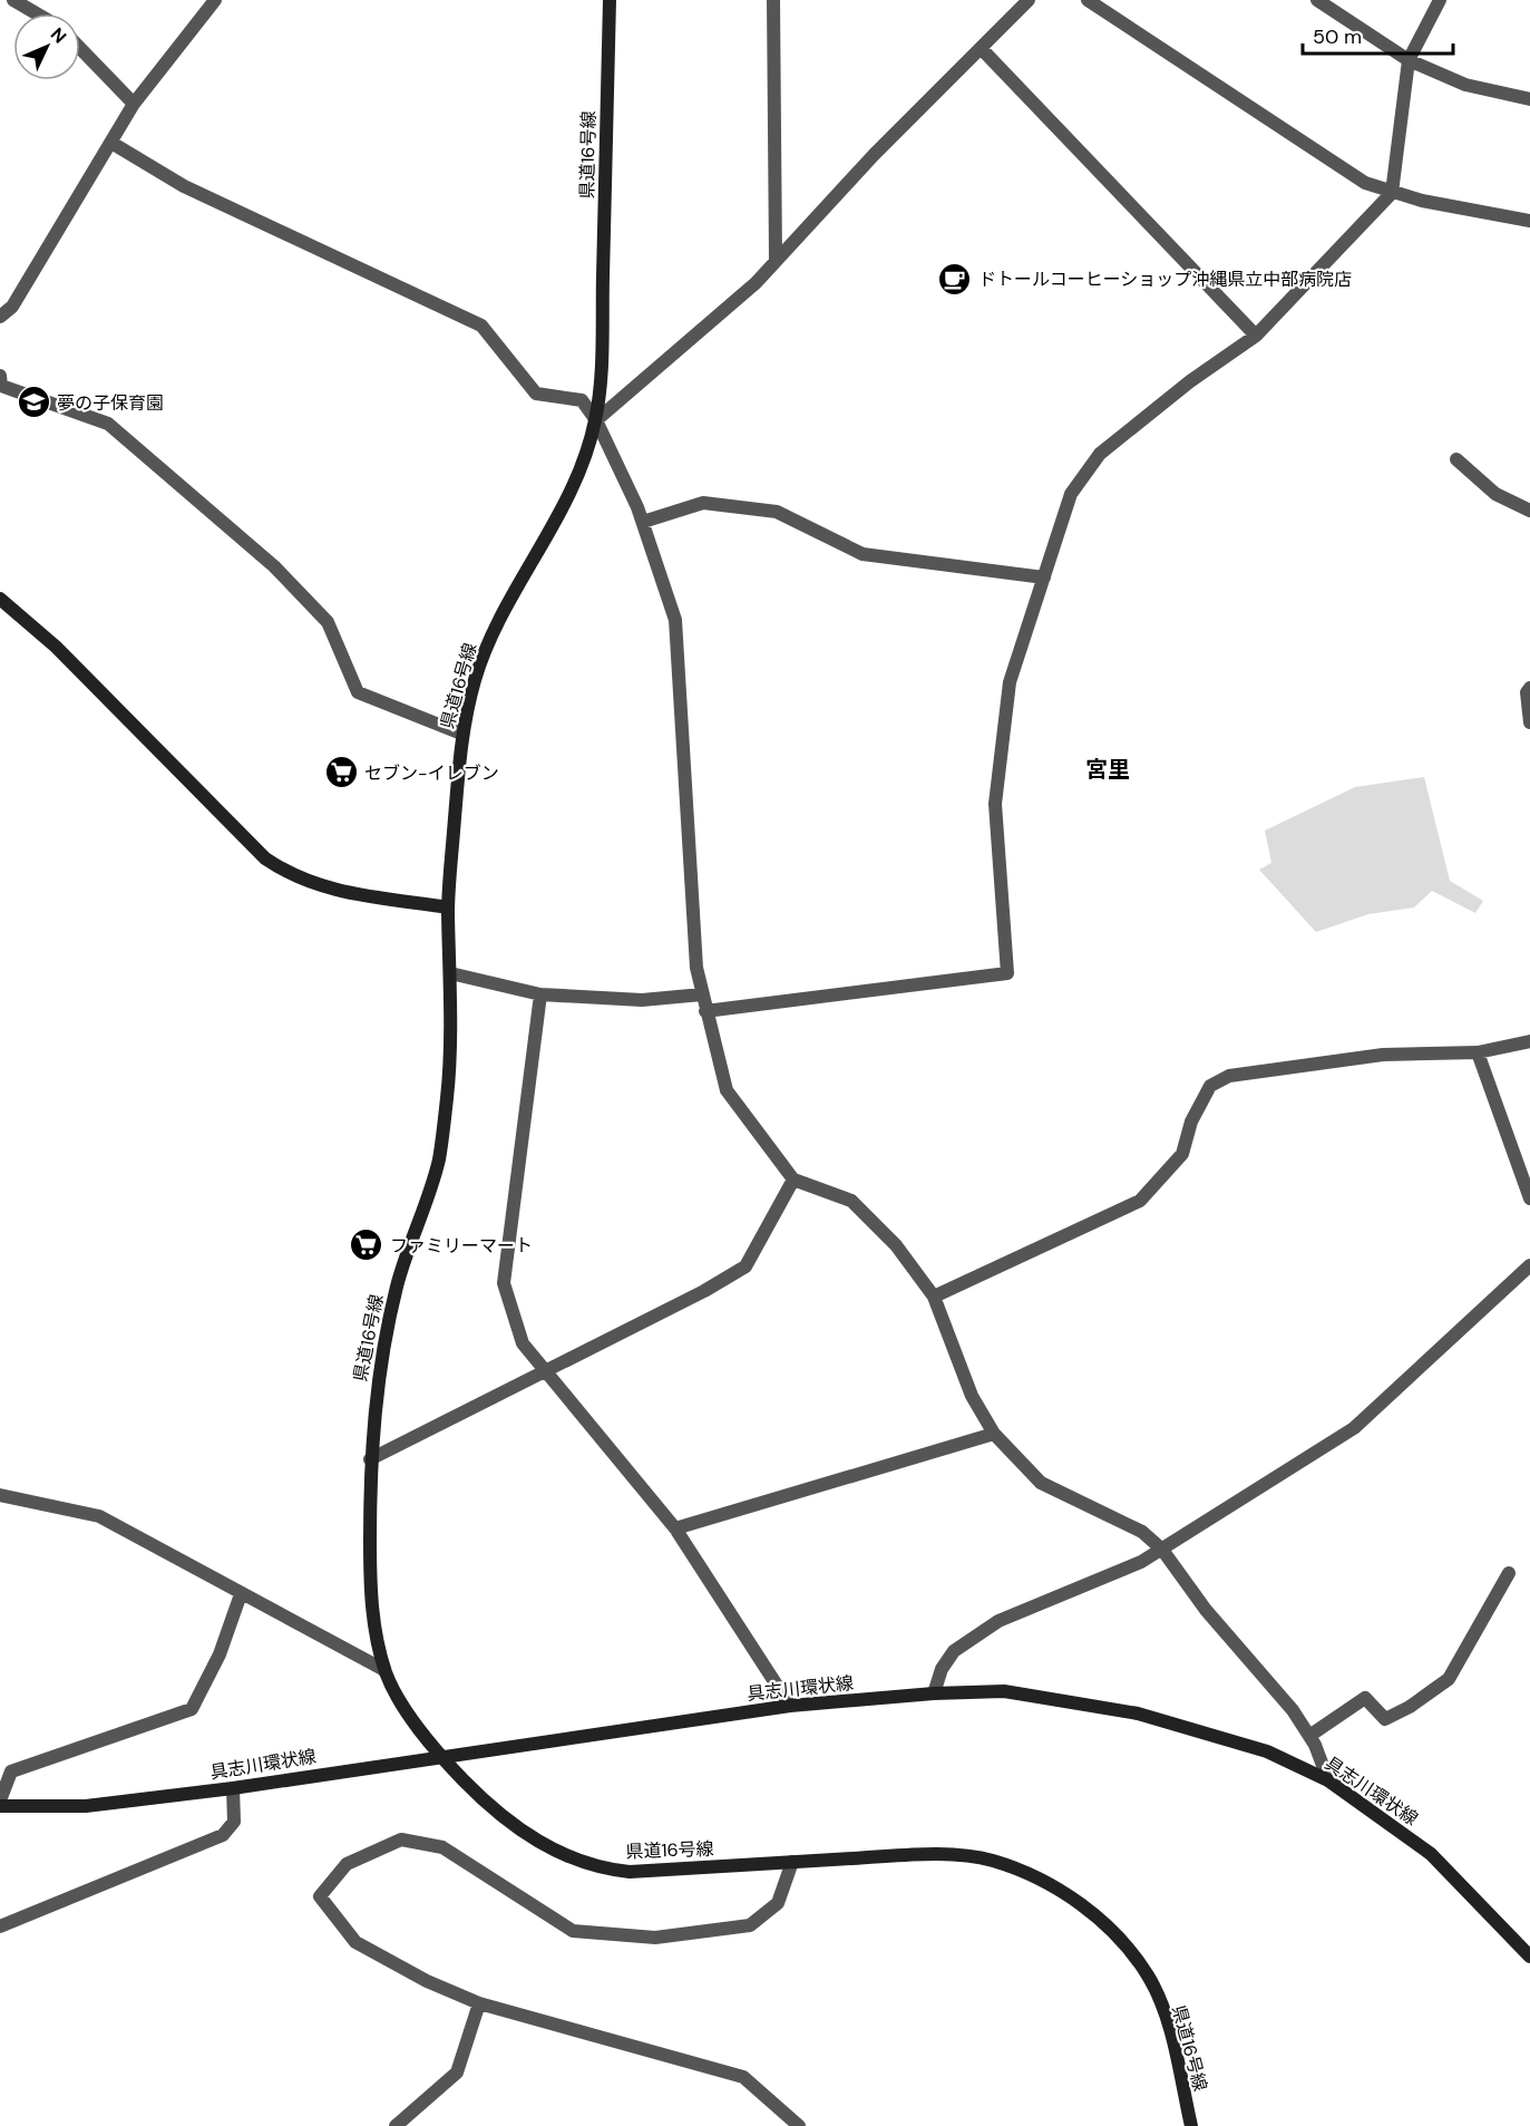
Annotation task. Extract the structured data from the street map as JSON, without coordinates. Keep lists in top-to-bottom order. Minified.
{"streets":{"main road":["県道16号線","具志川環状線"]},"crossings":[["県道16号線","具志川環状線"]],"districts":["宮里"],"places":{"cafe":["ドトールコーヒーショップ沖縄県立中部病院店"],"school or university":["夢の子保育園"],"supermarket":["セブン-イレブン","ファミリーマート"]},"scale_bar":"50 m","north":"top right"}
